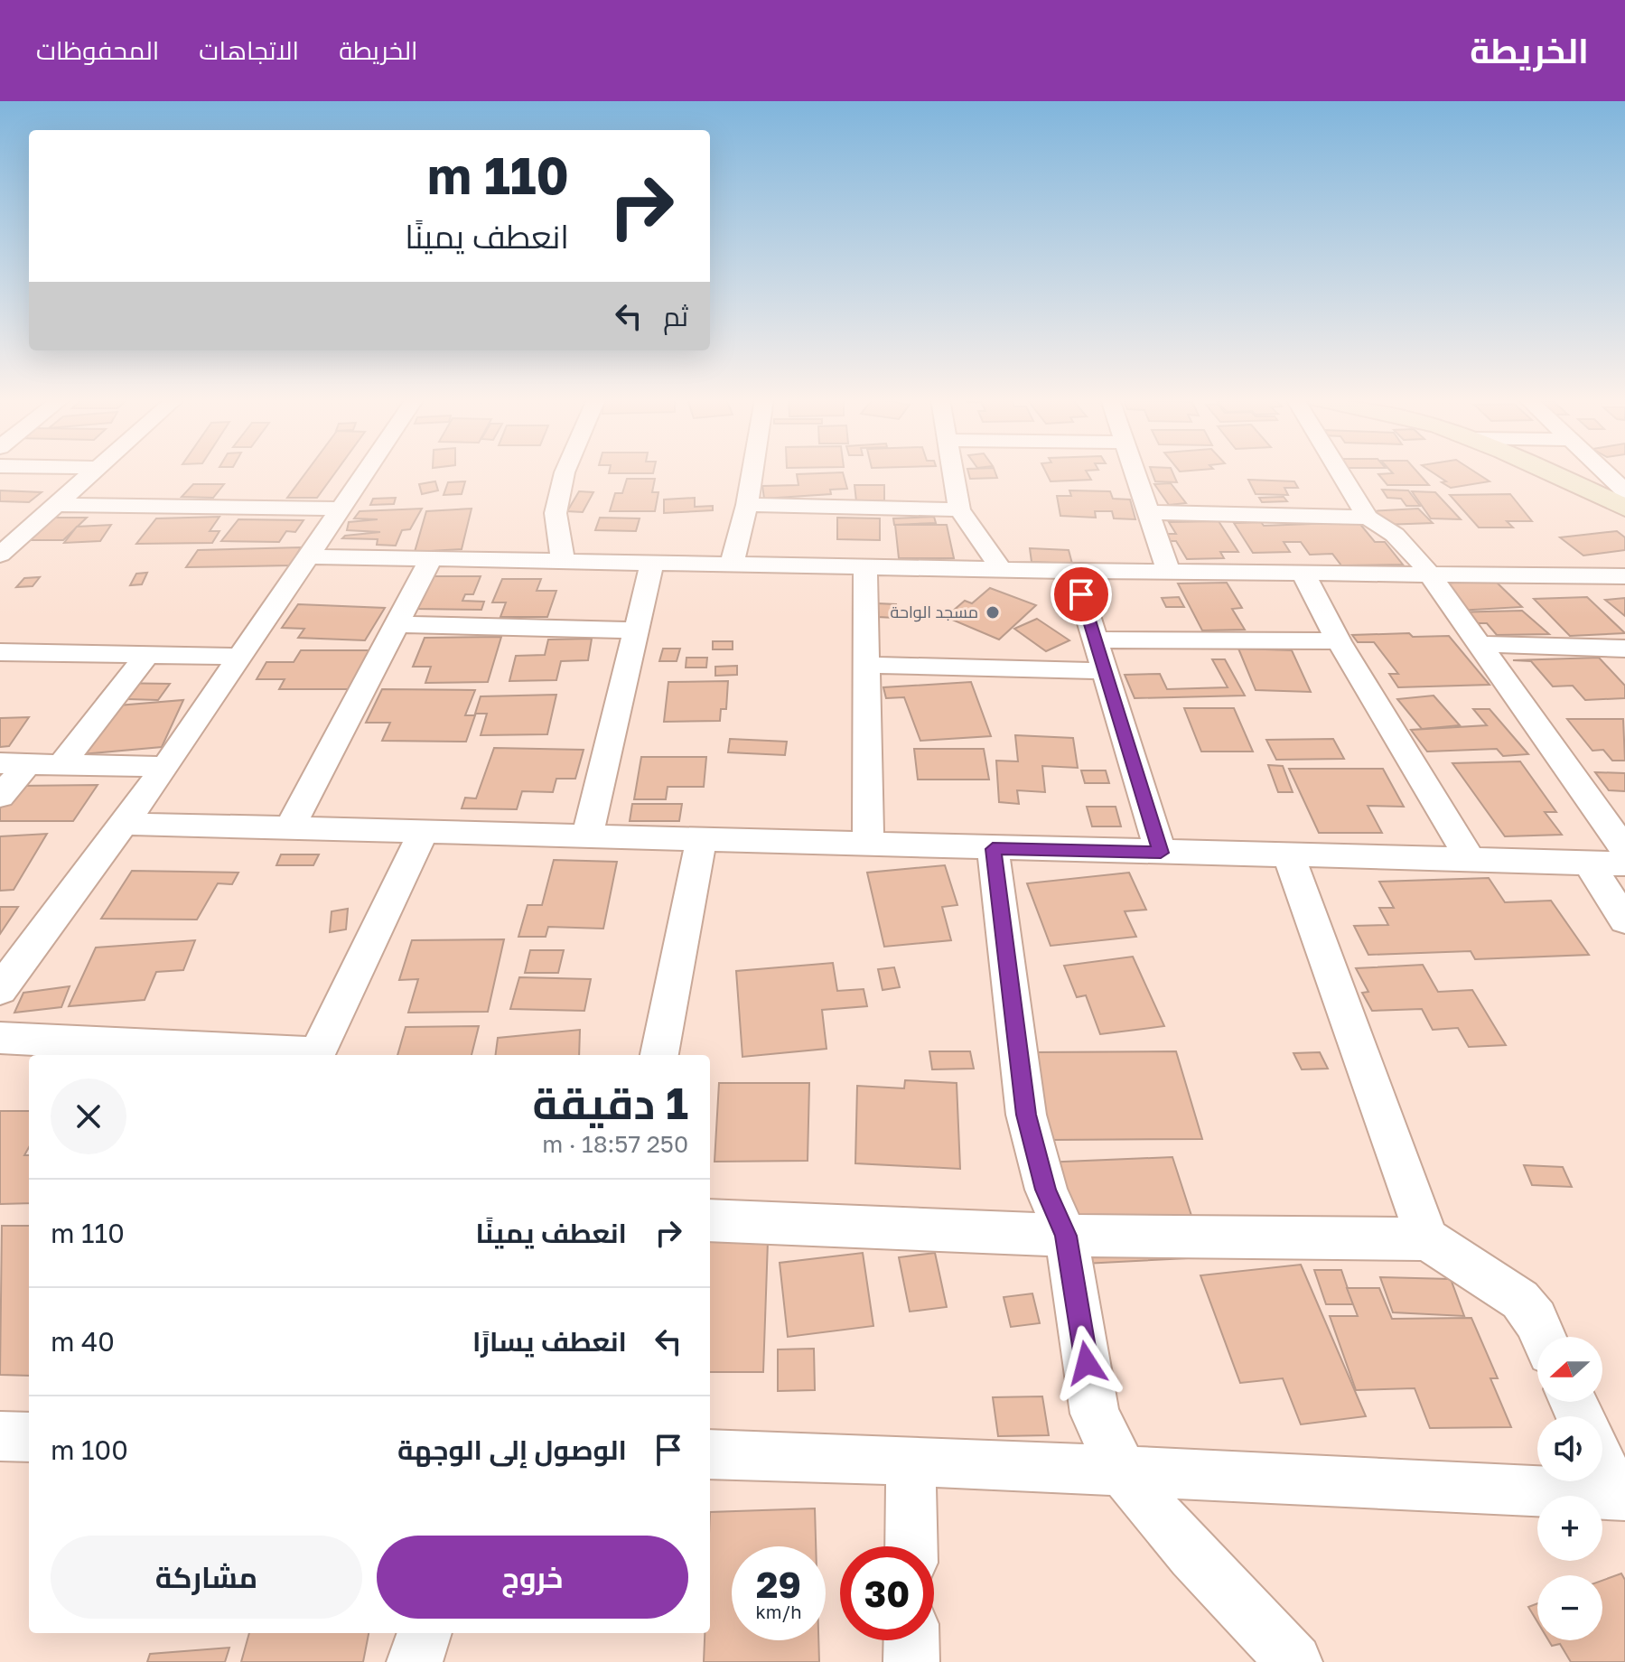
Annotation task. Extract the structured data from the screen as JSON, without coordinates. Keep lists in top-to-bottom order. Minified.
{"places":["مسجد الواحة"],"north":"left","page":{"header":"الخريطة","nav":["الخريطة","الاتجاهات","المحفوظات"],"turn":["110 m","انعطف يمينًا"],"then":"ثم","heading":["1 دقيقة","250 m · 18:57"],"list":[{"name":"انعطف يمينًا","value":"110 m"},{"name":"انعطف يسارًا","value":"40 m"},{"name":"الوصول إلى الوجهة","value":"100 m"}],"map_buttons":["+","−"],"buttons":["خروج","مشاركة"],"speed":"29 km/h","limit":"30"}}
